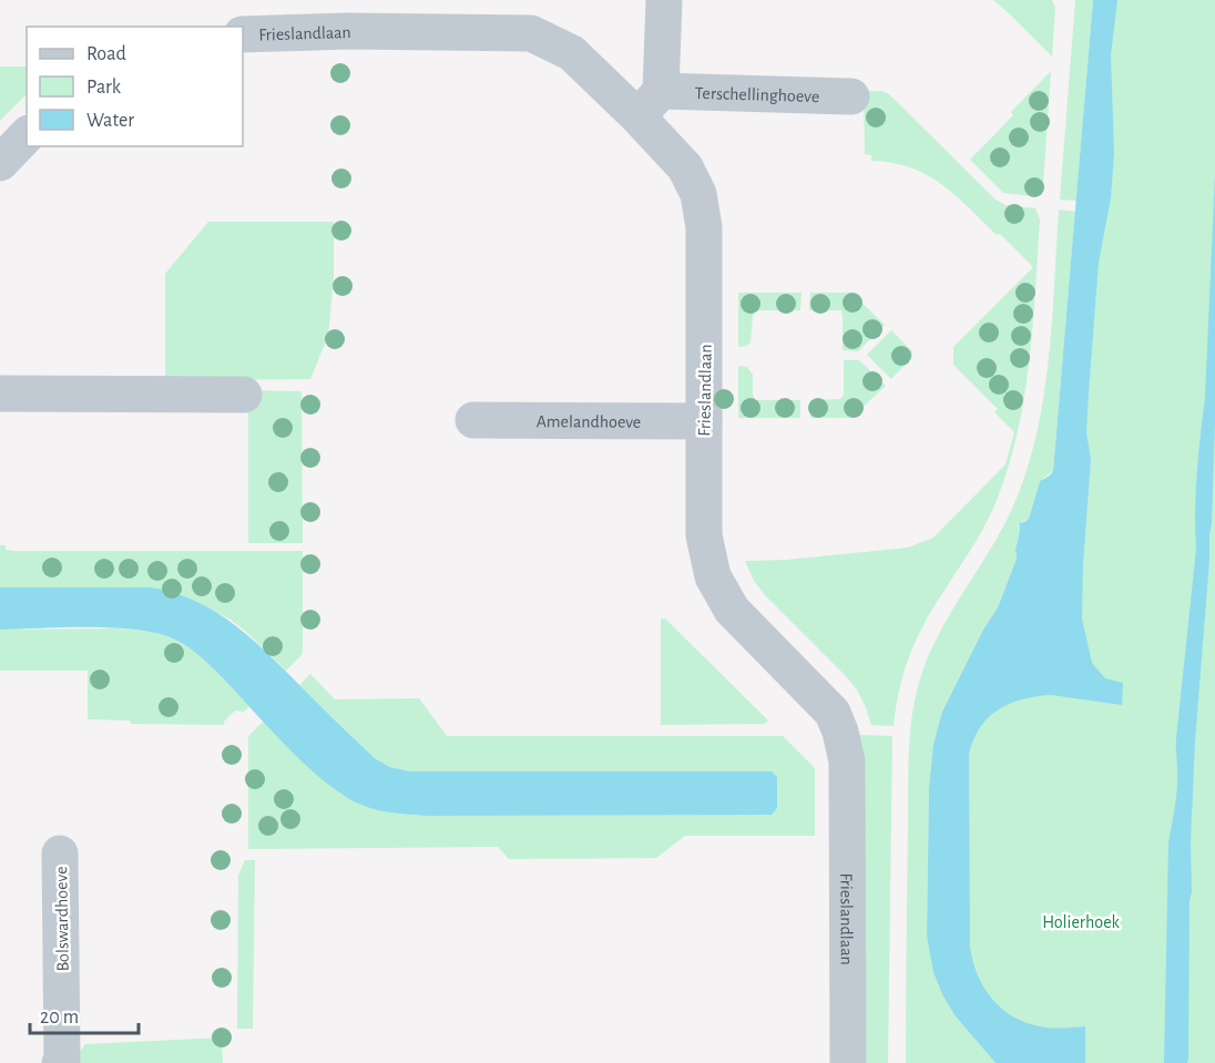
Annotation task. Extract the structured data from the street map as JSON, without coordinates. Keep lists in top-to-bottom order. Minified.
{"streets":{"street":["Frieslandlaan","Terschellinghoeve","Amelandhoeve","Bolswardhoeve"]},"crossings":[["Frieslandlaan","Terschellinghoeve"],["Frieslandlaan","Amelandhoeve"]],"parks":["Holierhoek"],"legend":["Road","Park","Water"],"scale_bar":"20 m"}
